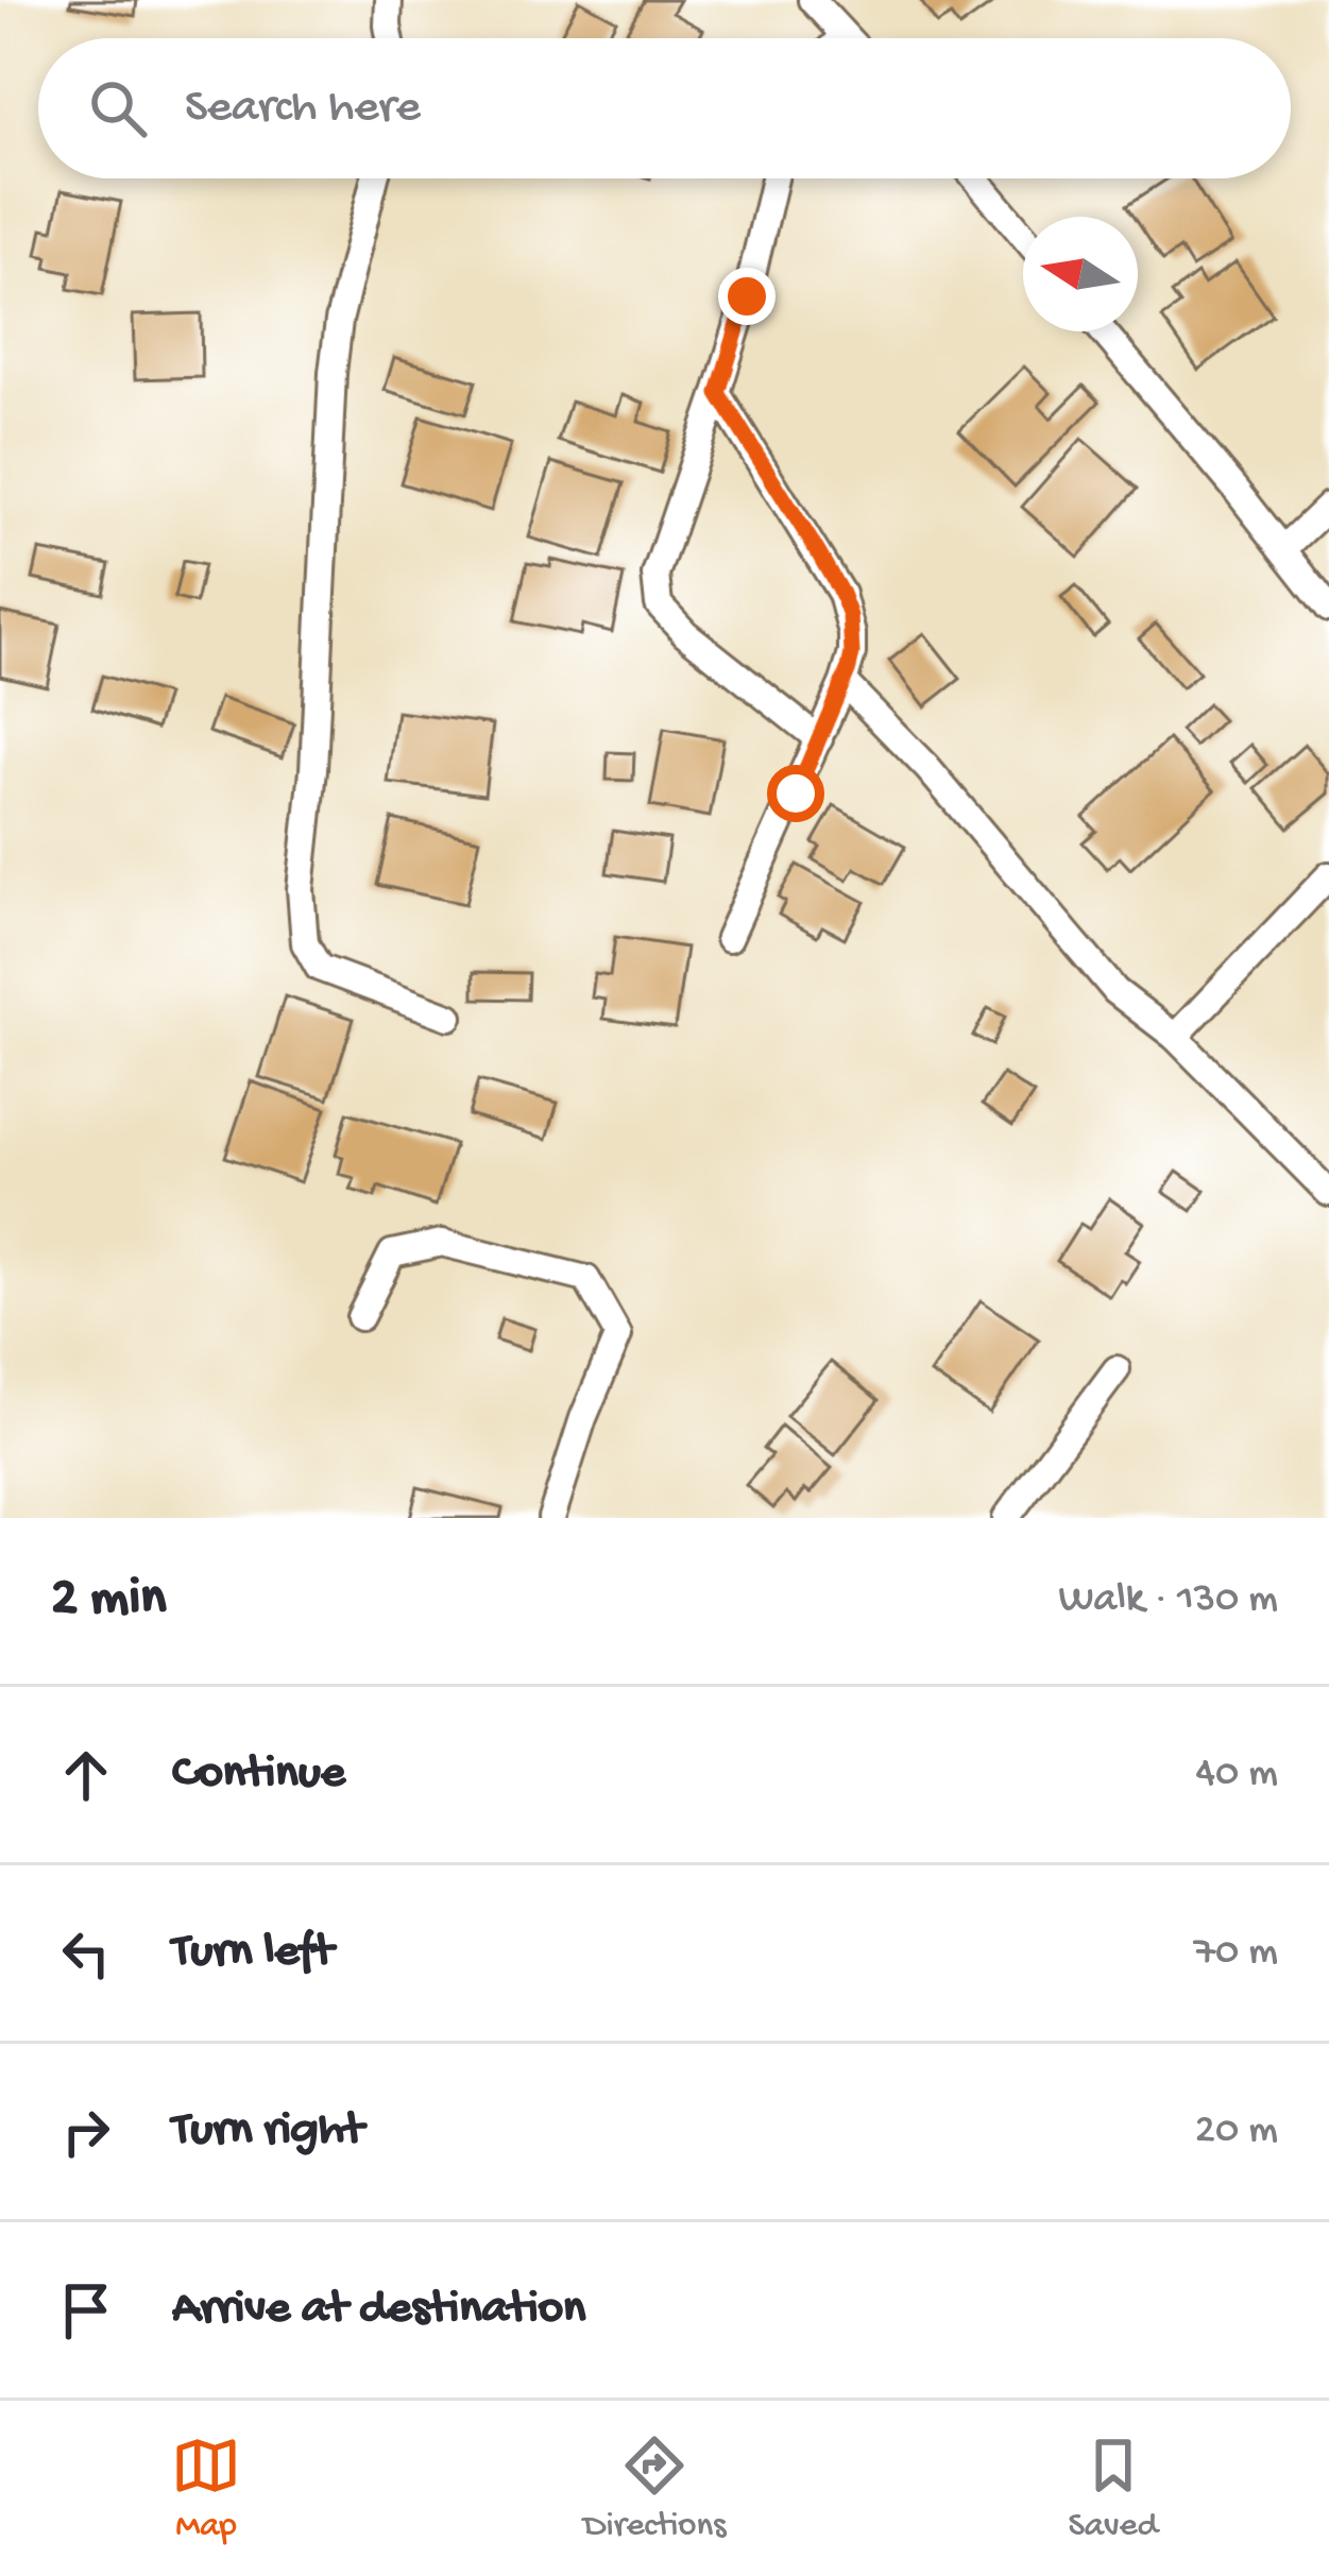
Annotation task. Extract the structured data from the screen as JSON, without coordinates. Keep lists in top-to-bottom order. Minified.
{"north":"left","page":{"search":"Search here","heading":["2 min","Walk · 130 m"],"list":[["Continue","40 m"],["Turn left","70 m"],["Turn right","20 m"],"Arrive at destination"],"nav":["Map","Directions","Saved"]}}
